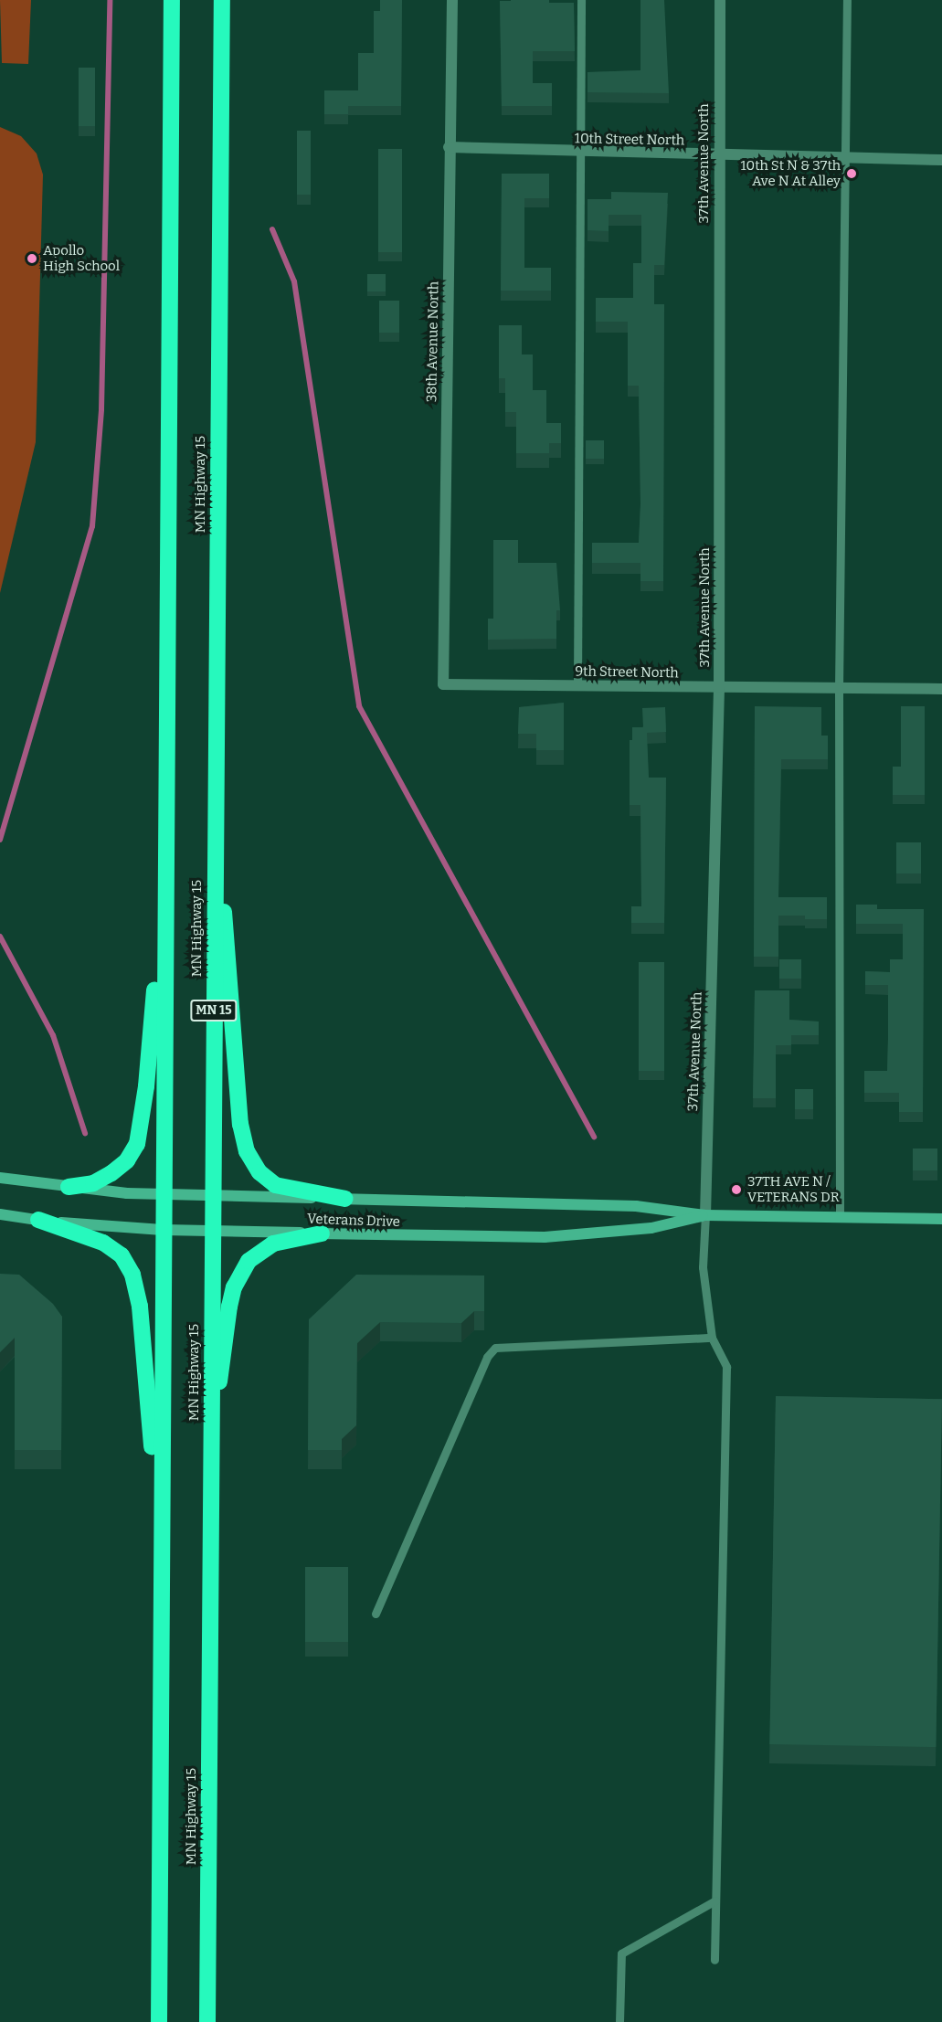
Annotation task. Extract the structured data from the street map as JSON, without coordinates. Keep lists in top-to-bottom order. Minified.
{"streets":{"highway":["MN Highway 15","MN 15"],"main road":["Veterans Drive"],"street":["10th Street North","37th Avenue North","38th Avenue North","9th Street North"]},"crossings":[["10th Street North","37th Avenue North"],["10th Street North","38th Avenue North"],["37th Avenue North","9th Street North"],["37th Avenue North","Veterans Drive"],["38th Avenue North","9th Street North"],["MN Highway 15","Veterans Drive"]],"places":["10th St N & 37th Ave N At Alley","Apollo High School","37TH AVE N / VETERANS DR"]}
